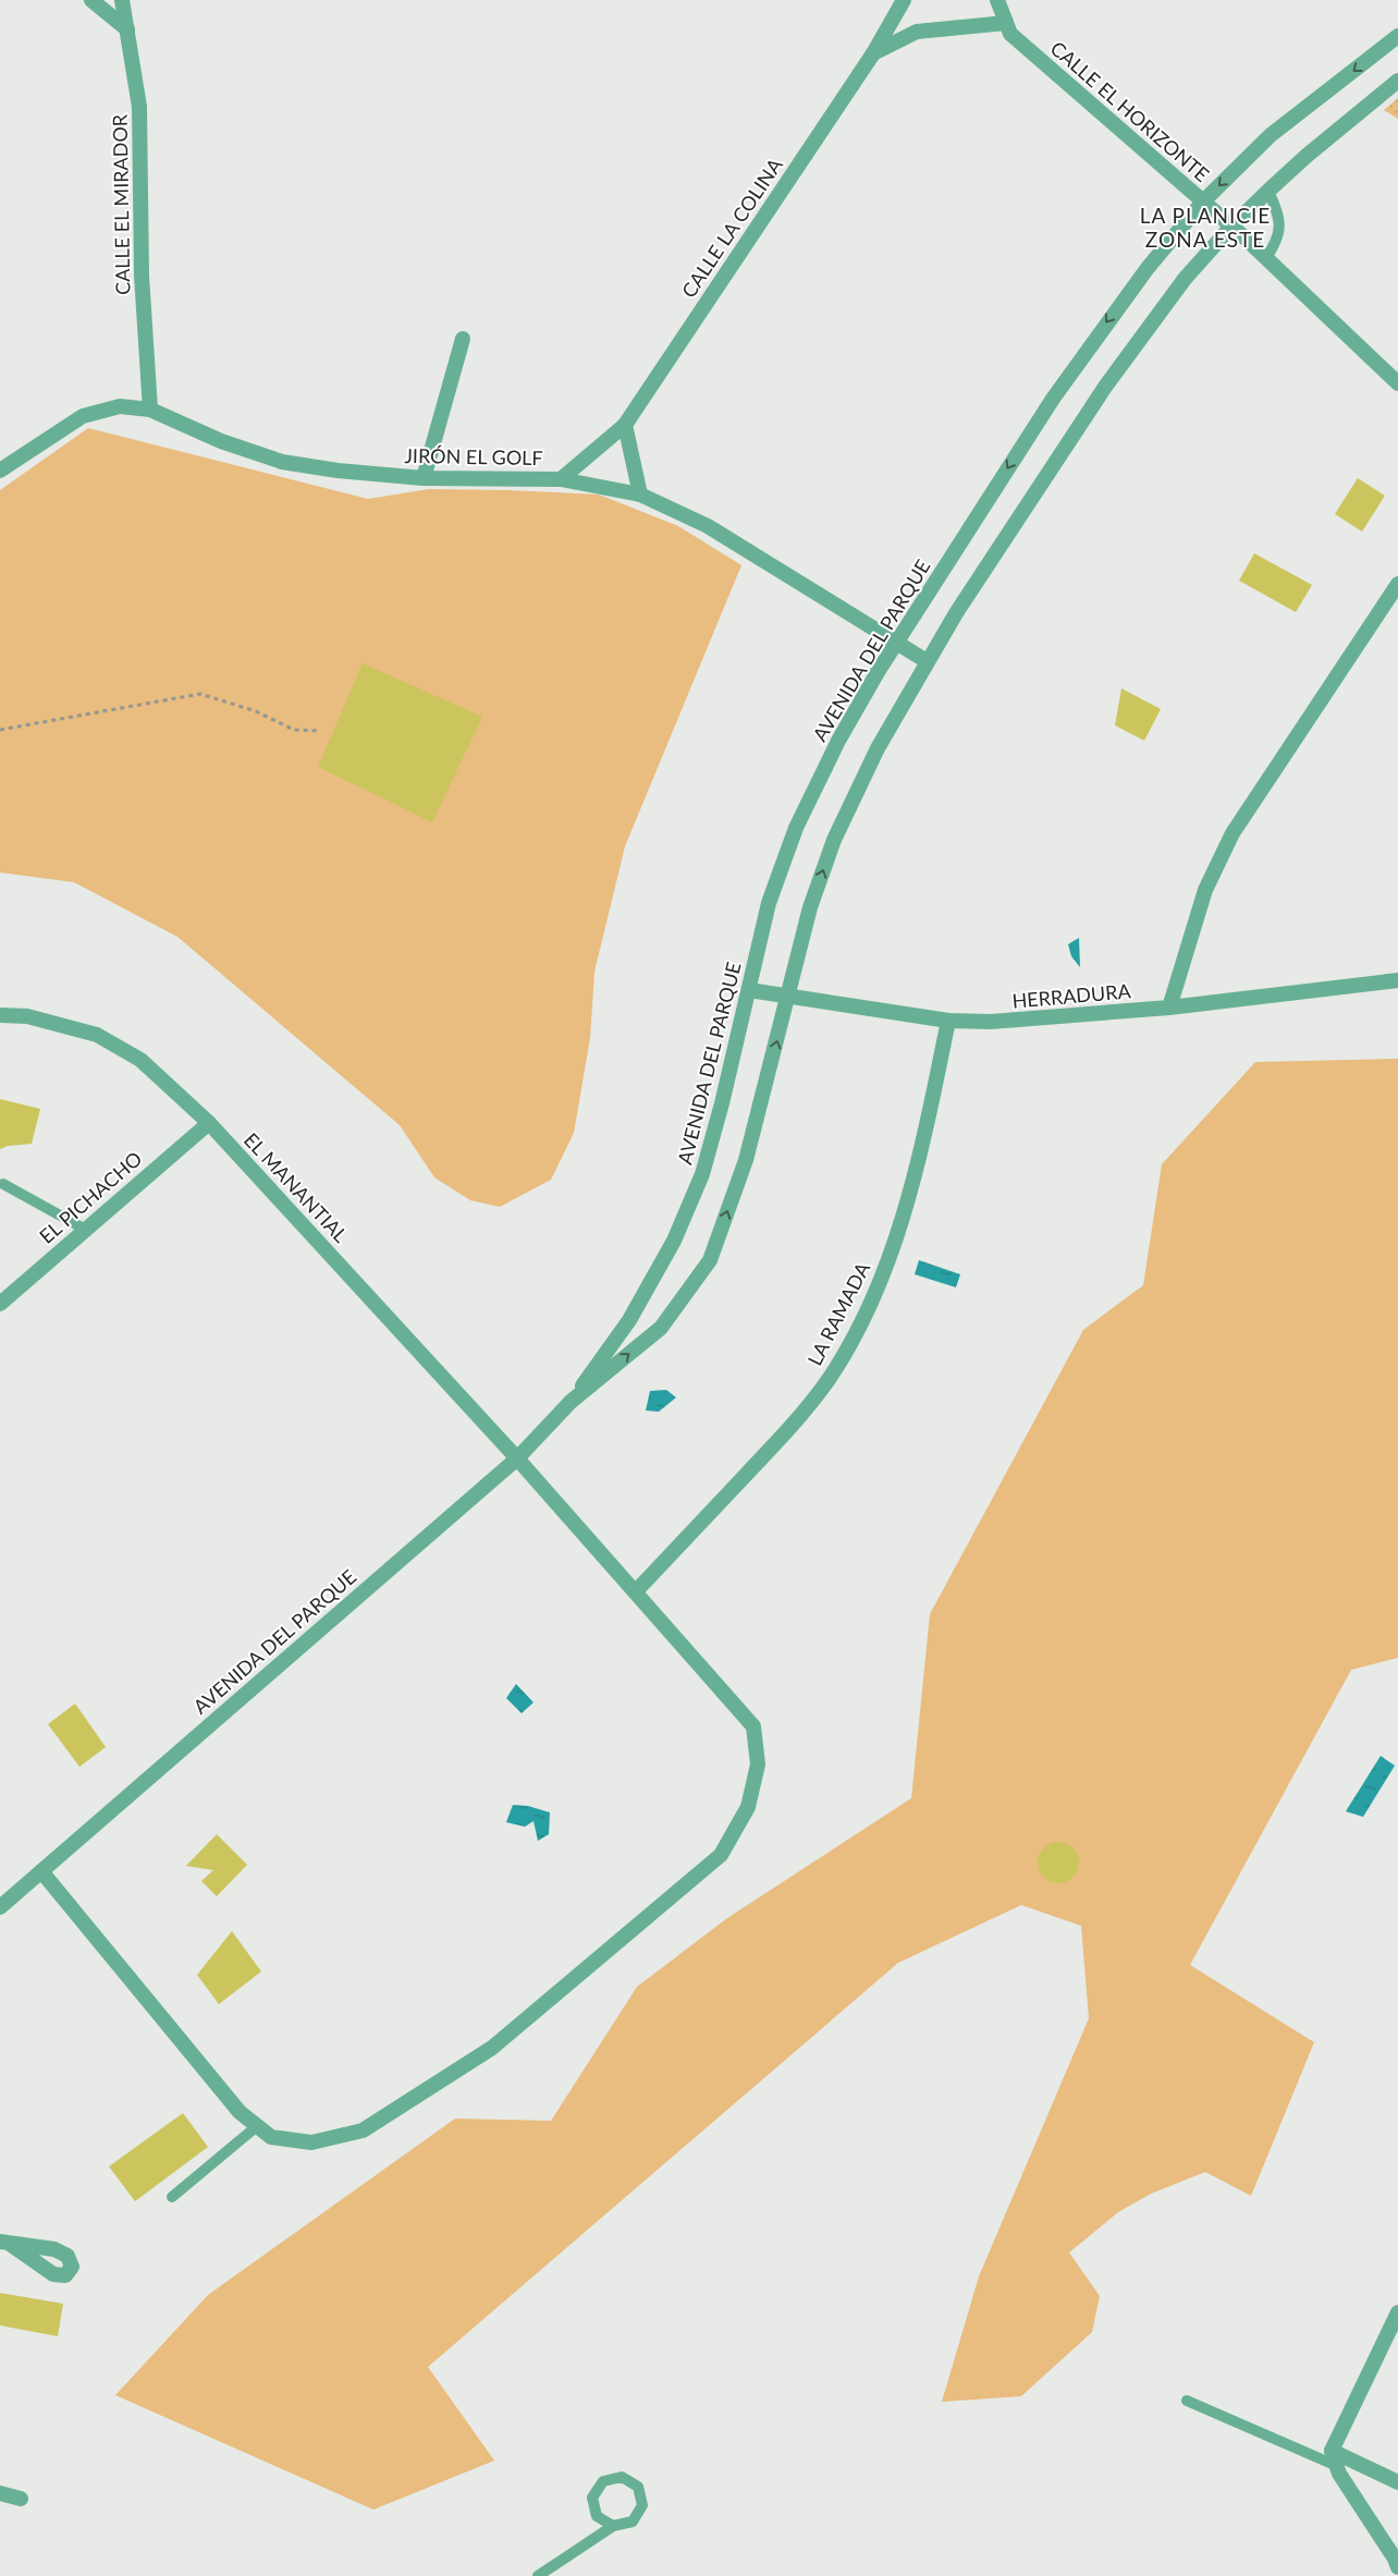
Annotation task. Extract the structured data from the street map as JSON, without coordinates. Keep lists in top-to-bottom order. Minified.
{"streets":{"street":["CALLE EL HORIZONTE","CALLE EL MIRADOR","CALLE LA COLINA","JIRÓN EL GOLF","AVENIDA DEL PARQUE","HERRADURA","EL MANANTIAL","EL PICHACHO","LA RAMADA"]},"crossings":[["CALLE EL HORIZONTE","CALLE LA COLINA"],["CALLE EL HORIZONTE","AVENIDA DEL PARQUE"],["CALLE EL MIRADOR","JIRÓN EL GOLF"],["CALLE LA COLINA","JIRÓN EL GOLF"],["JIRÓN EL GOLF","AVENIDA DEL PARQUE"],["AVENIDA DEL PARQUE","HERRADURA"],["AVENIDA DEL PARQUE","EL MANANTIAL"],["HERRADURA","LA RAMADA"],["EL MANANTIAL","EL PICHACHO"],["EL MANANTIAL","LA RAMADA"]],"districts":["LA PLANICIE ZONA ESTE"]}
